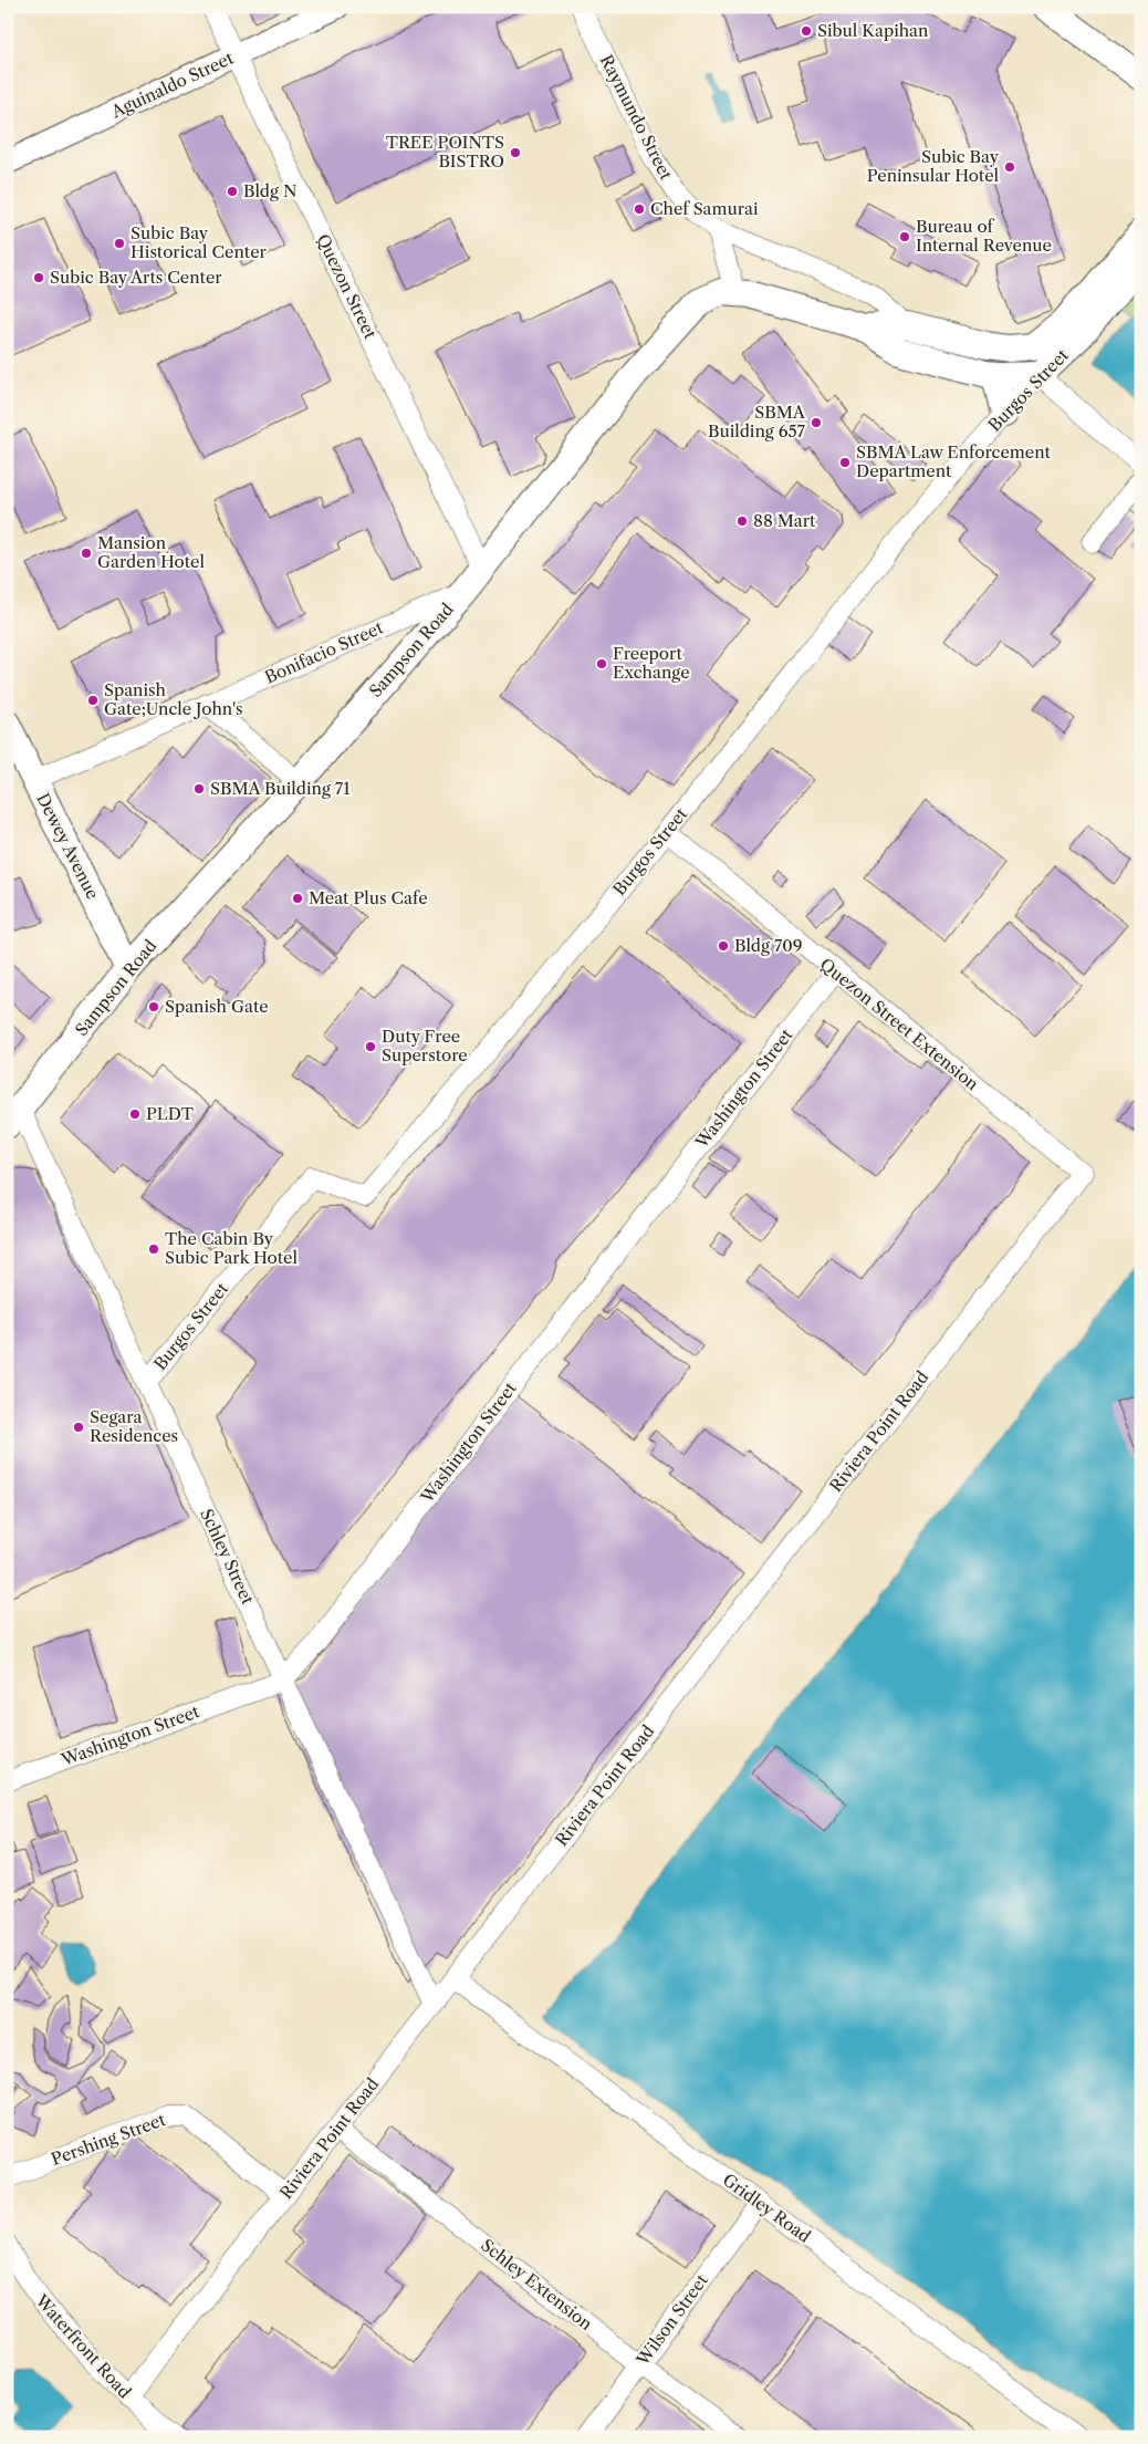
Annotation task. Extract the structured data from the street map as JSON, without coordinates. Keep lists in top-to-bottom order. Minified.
{"streets":{"main road":["Burgos Street","Sampson Road","Dewey Avenue"],"street":["Aguinaldo Street","Raymundo Street","Quezon Street","Bonifacio Street","Quezon Street Extension","Washington Street","Riviera Point Road","Schley Street","Pershing Street","Gridley Road","Schley Extension","Wilson Street","Waterfront Road"]},"crossings":[["Aguinaldo Street","Quezon Street"],["Raymundo Street","Sampson Road"],["Quezon Street","Sampson Road"],["Burgos Street","Sampson Road"],["Burgos Street","Quezon Street Extension"],["Burgos Street","Schley Street"],["Sampson Road","Bonifacio Street"],["Sampson Road","Dewey Avenue"],["Sampson Road","Schley Street"],["Bonifacio Street","Dewey Avenue"],["Quezon Street Extension","Washington Street"],["Quezon Street Extension","Riviera Point Road"],["Washington Street","Schley Street"],["Riviera Point Road","Schley Street"],["Riviera Point Road","Pershing Street"],["Riviera Point Road","Gridley Road"],["Riviera Point Road","Schley Extension"],["Riviera Point Road","Waterfront Road"],["Gridley Road","Wilson Street"],["Schley Extension","Wilson Street"]],"places":["Sibul Kapihan","TREE POINTS BISTRO","Subic Bay Peninsular Hotel","Bldg N","Chef Samurai","Bureau of Internal Revenue","Subic Bay Historical Center","Subic Bay Arts Center","SBMA Building 657","SBMA Law Enforcement Department","88 Mart","Mansion Garden Hotel","Freeport Exchange","Spanish Gate;Uncle John's","SBMA Building 71","Meat Plus Cafe","Bldg 709","Spanish Gate","Duty Free Superstore","PLDT","The Cabin By Subic Park Hotel","Segara Residences"]}
